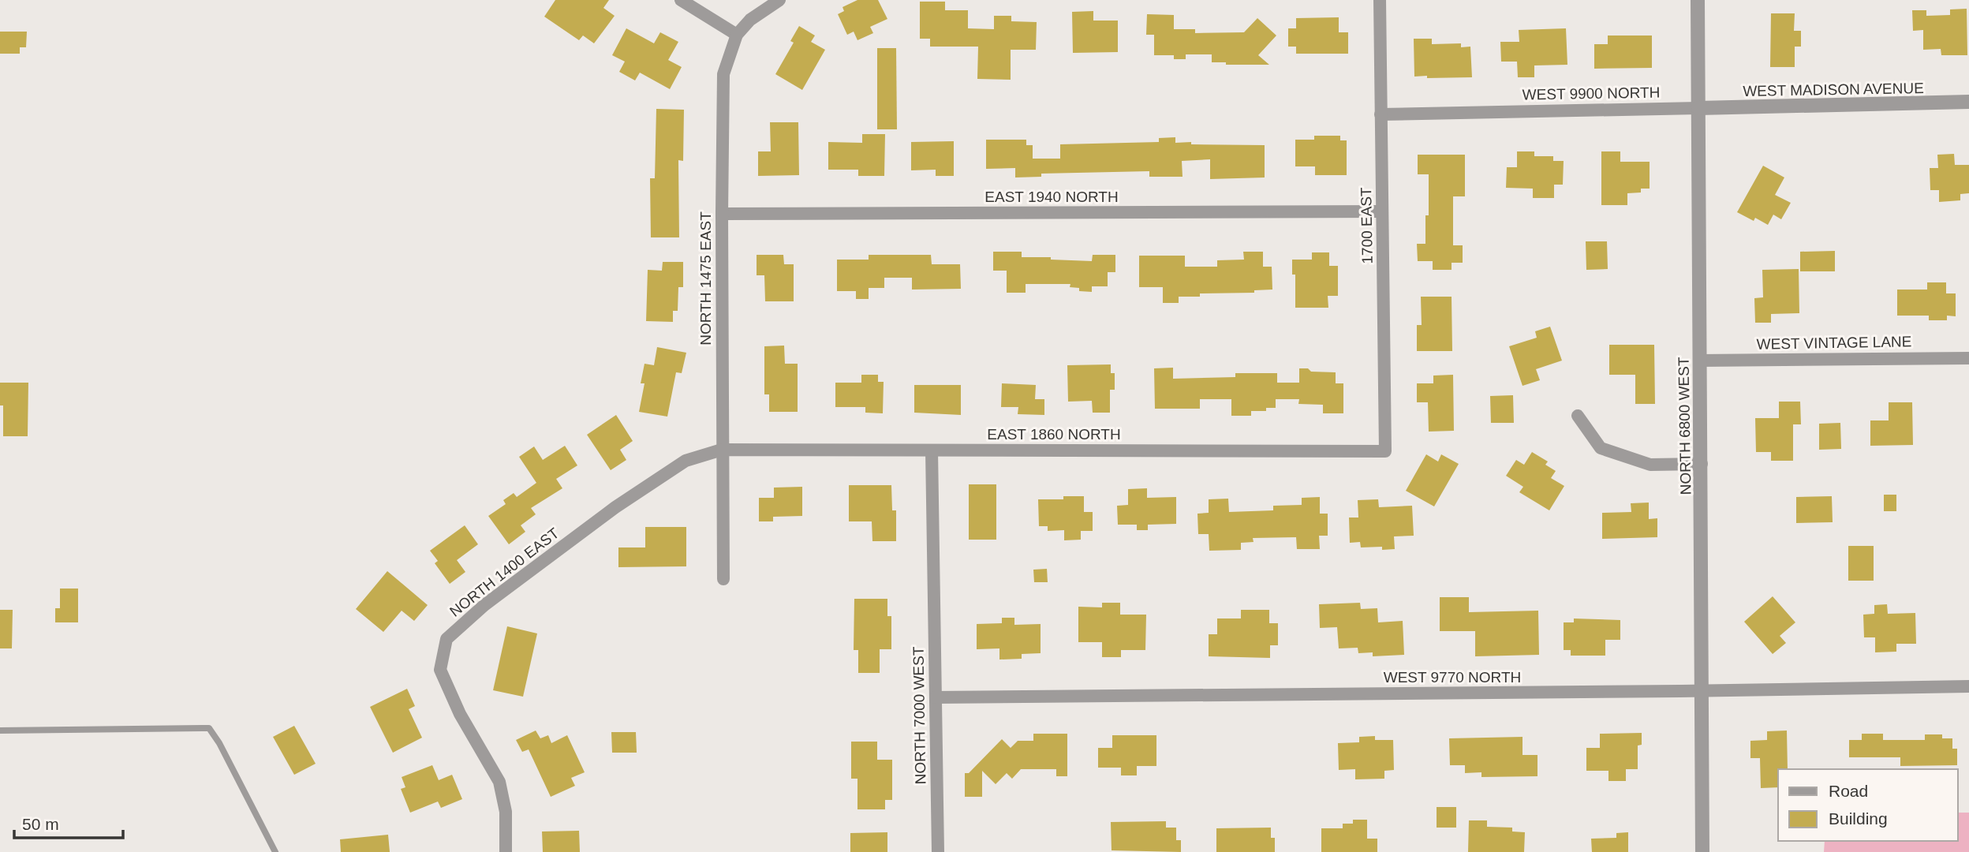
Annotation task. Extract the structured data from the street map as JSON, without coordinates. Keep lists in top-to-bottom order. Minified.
{"streets":{"street":["WEST MADISON AVENUE","WEST 9900 NORTH","EAST 1940 NORTH","1700 EAST","NORTH 1475 EAST","WEST VINTAGE LANE","NORTH 6800 WEST","EAST 1860 NORTH","NORTH 1400 EAST","WEST 9770 NORTH","NORTH 7000 WEST"]},"crossings":[["WEST MADISON AVENUE","WEST 9900 NORTH"],["WEST MADISON AVENUE","NORTH 6800 WEST"],["WEST 9900 NORTH","1700 EAST"],["WEST 9900 NORTH","NORTH 6800 WEST"],["EAST 1940 NORTH","1700 EAST"],["EAST 1940 NORTH","NORTH 1475 EAST"],["1700 EAST","EAST 1860 NORTH"],["NORTH 1475 EAST","EAST 1860 NORTH"],["NORTH 1475 EAST","NORTH 1400 EAST"],["WEST VINTAGE LANE","NORTH 6800 WEST"],["NORTH 6800 WEST","WEST 9770 NORTH"],["EAST 1860 NORTH","NORTH 1400 EAST"],["EAST 1860 NORTH","NORTH 7000 WEST"],["WEST 9770 NORTH","NORTH 7000 WEST"]],"legend":["Road","Building"],"scale_bar":"50 m"}
